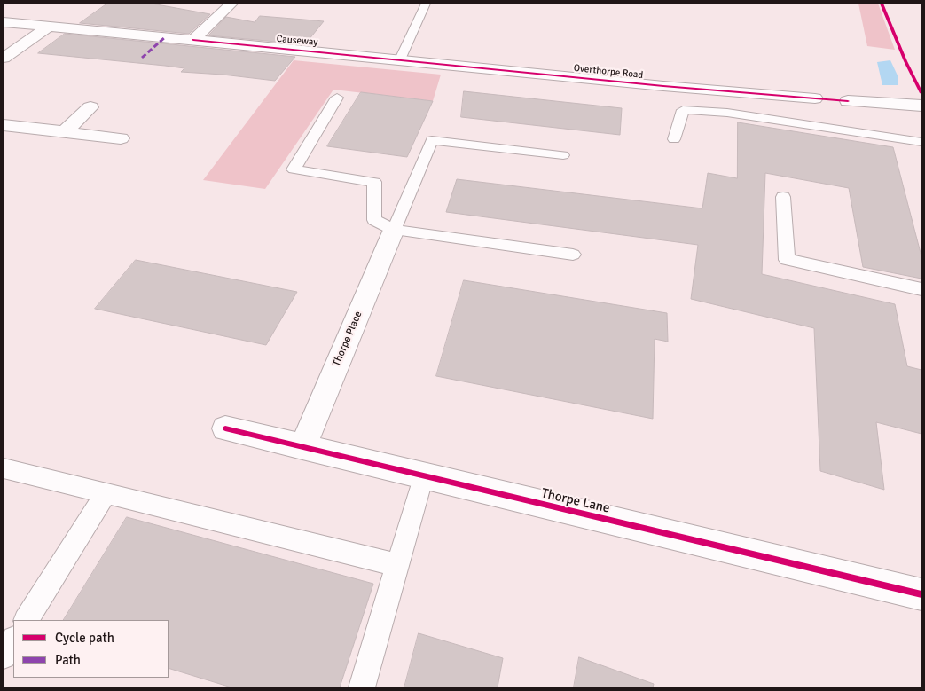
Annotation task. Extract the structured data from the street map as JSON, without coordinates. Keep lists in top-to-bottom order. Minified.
{"streets":{"street":["Causeway","Overthorpe Road","Thorpe Place","Thorpe Lane"]},"crossings":[["Causeway","Overthorpe Road"],["Thorpe Place","Thorpe Lane"]],"legend":["Cycle path","Path"]}
